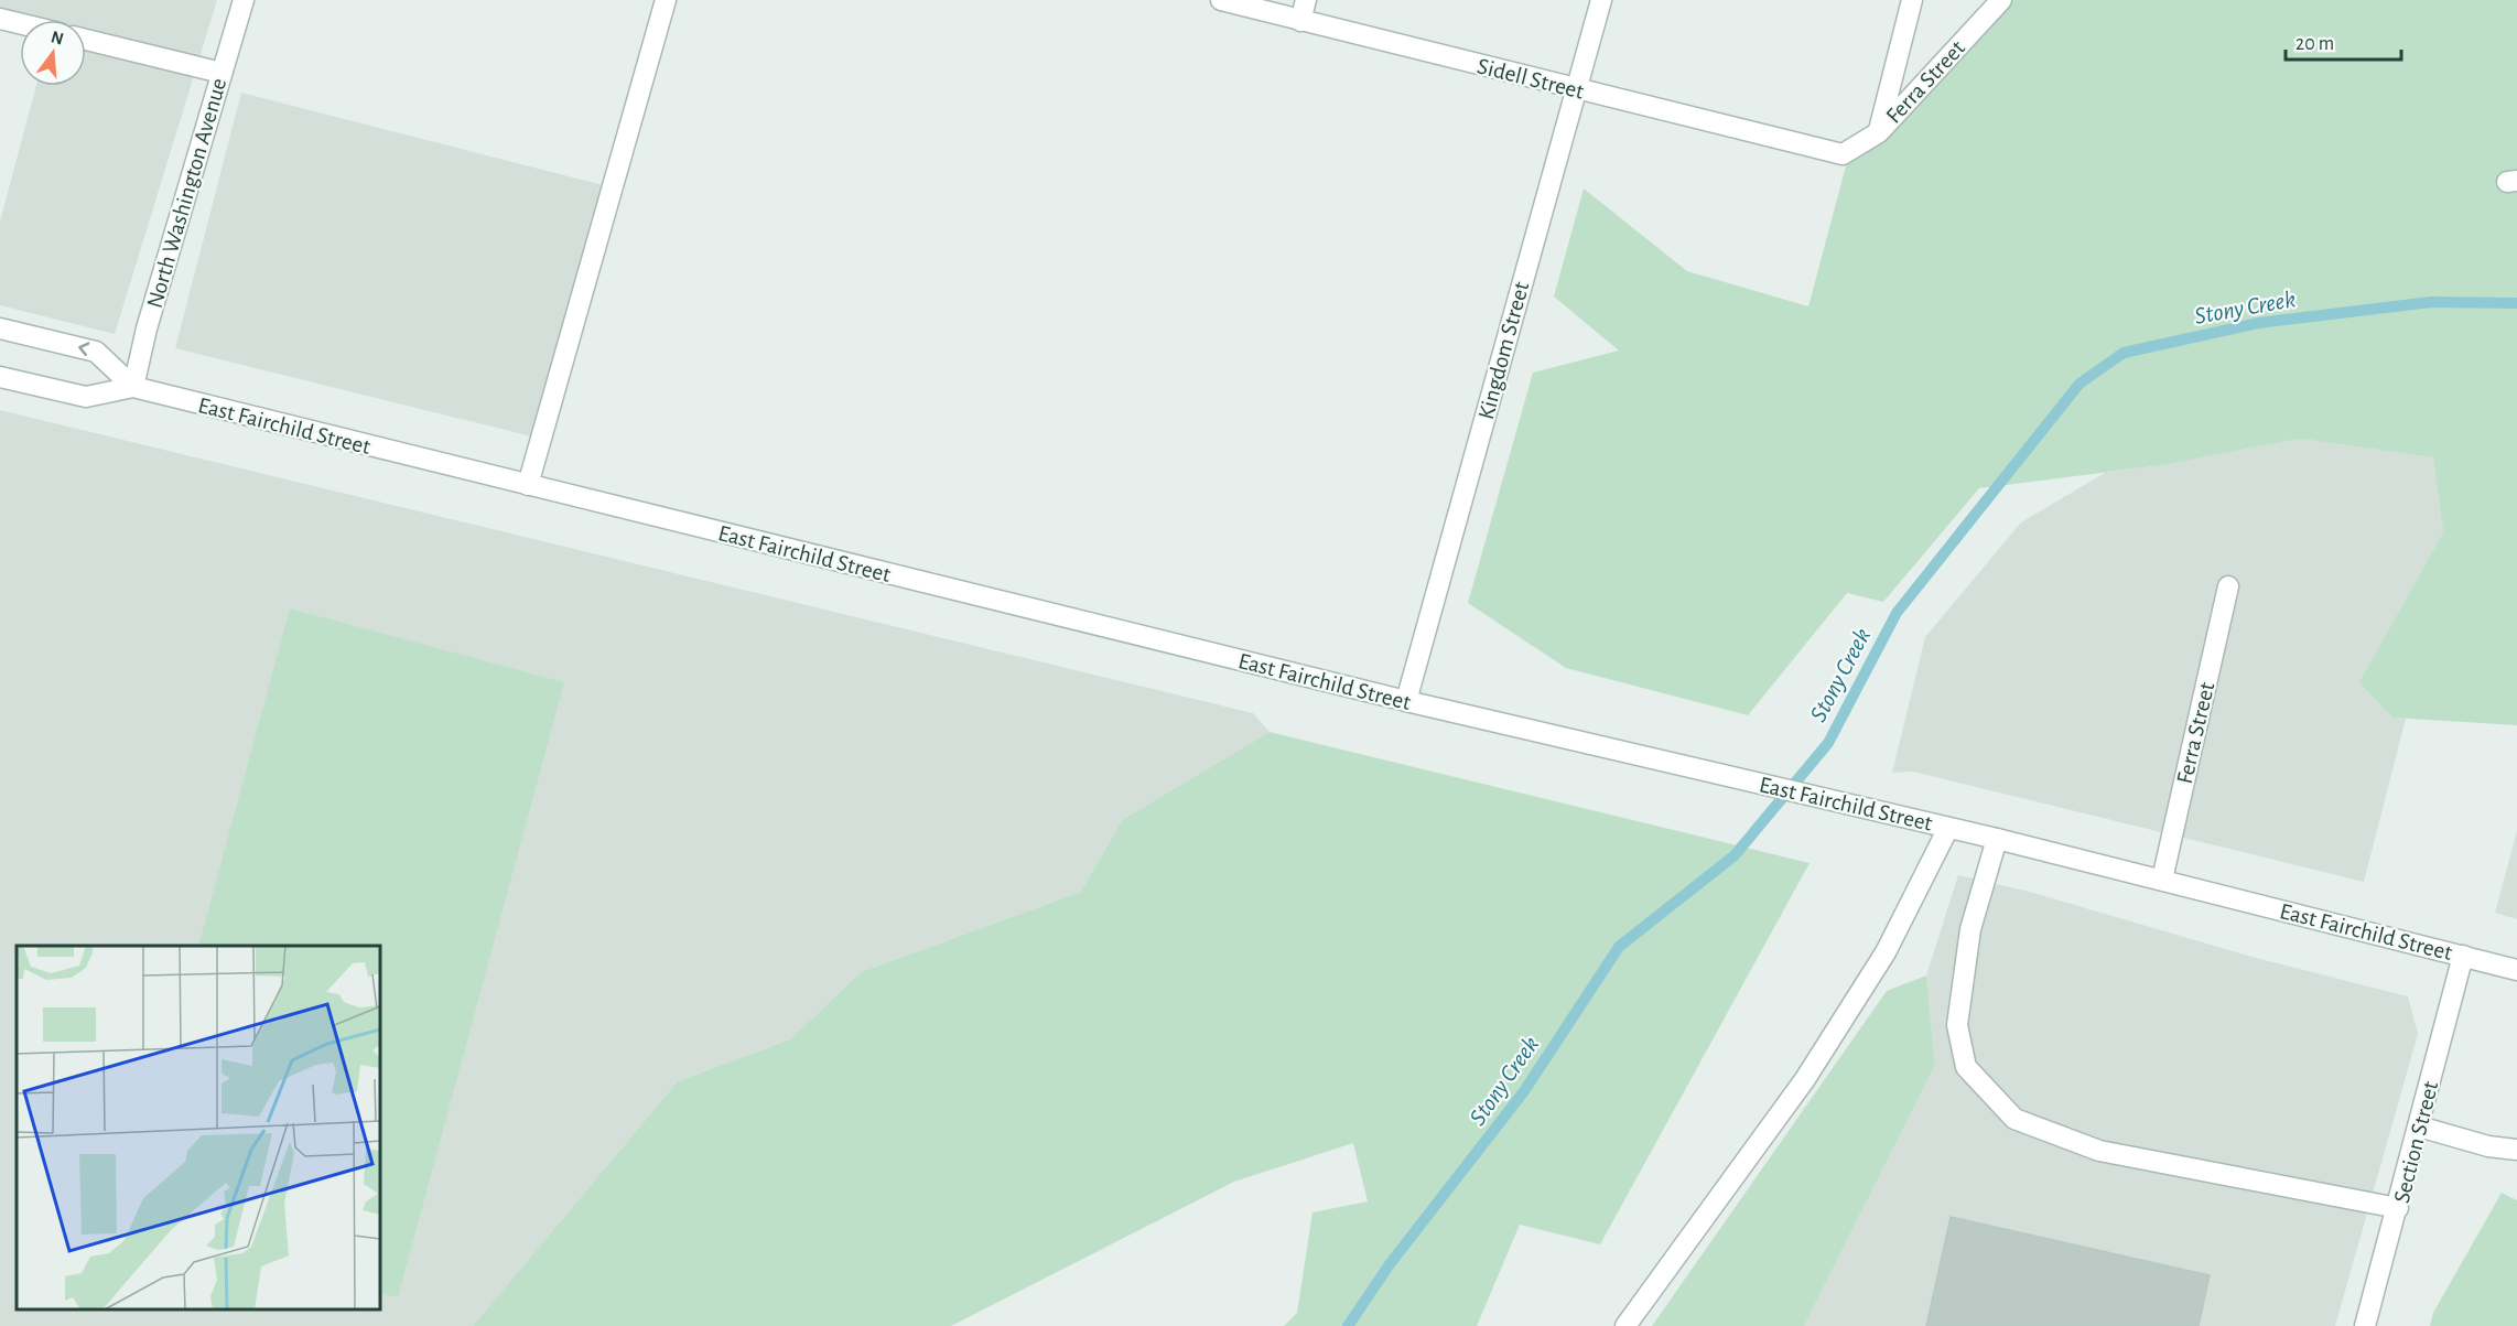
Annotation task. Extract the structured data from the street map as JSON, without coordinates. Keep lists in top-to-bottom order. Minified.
{"streets":{"street":["Sidell Street","Ferra Street","North Washington Avenue","Kingdom Street","East Fairchild Street","Section Street"]},"crossings":[["Sidell Street","Ferra Street"],["Sidell Street","Kingdom Street"],["Ferra Street","East Fairchild Street"],["North Washington Avenue","East Fairchild Street"],["Kingdom Street","East Fairchild Street"],["East Fairchild Street","Section Street"]],"water":["Stony Creek"],"scale_bar":"20 m","north":"top"}
